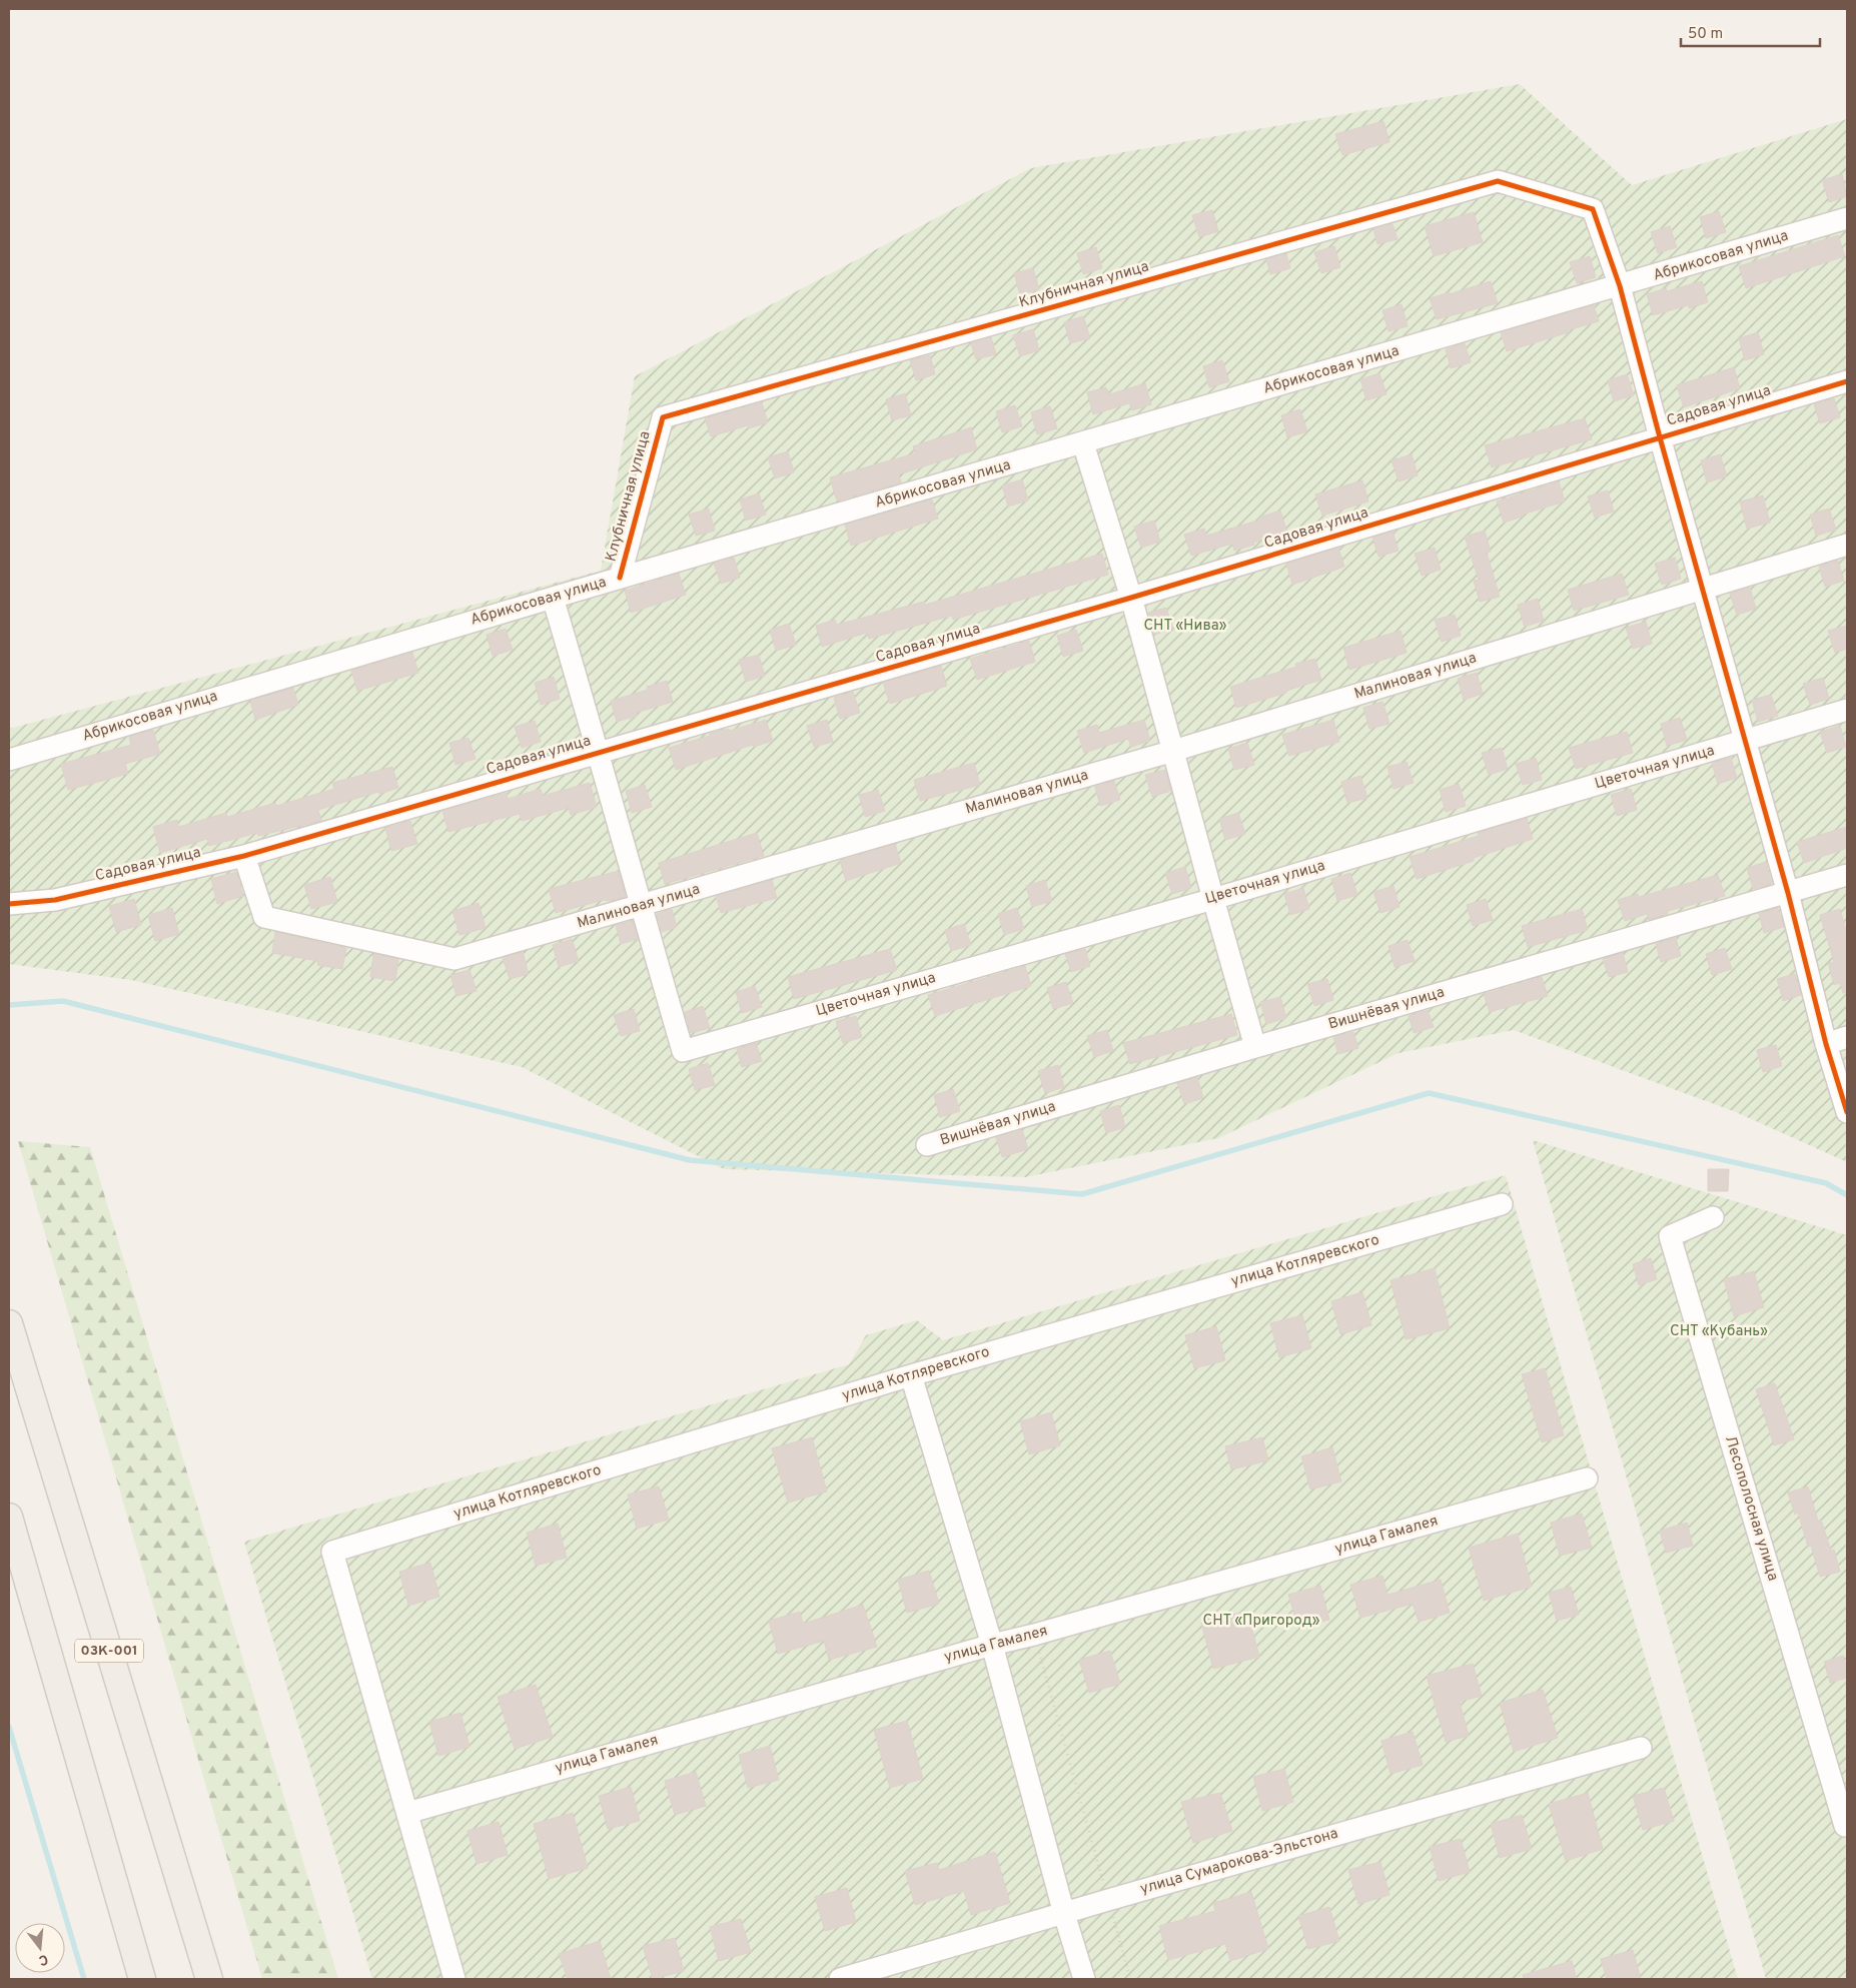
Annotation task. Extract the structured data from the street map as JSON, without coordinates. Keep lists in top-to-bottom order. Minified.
{"streets":{"main road":["03К-001"],"street":["Абрикосовая улица","Клубничная улица","Садовая улица","Малиновая улица","Цветочная улица","Вишнёвая улица","улица Котляревского","Лесополосная улица","улица Гамалея","улица Сумарокова-Эльстона"]},"crossings":[["Абрикосовая улица","Клубничная улица"],["Садовая улица","Малиновая улица"],["Малиновая улица","Цветочная улица"],["улица Котляревского","улица Гамалея"]],"parks":["СНТ «Нива»","СНТ «Кубань»","СНТ «Пригород»"],"scale_bar":"50 m","north":"bottom"}
